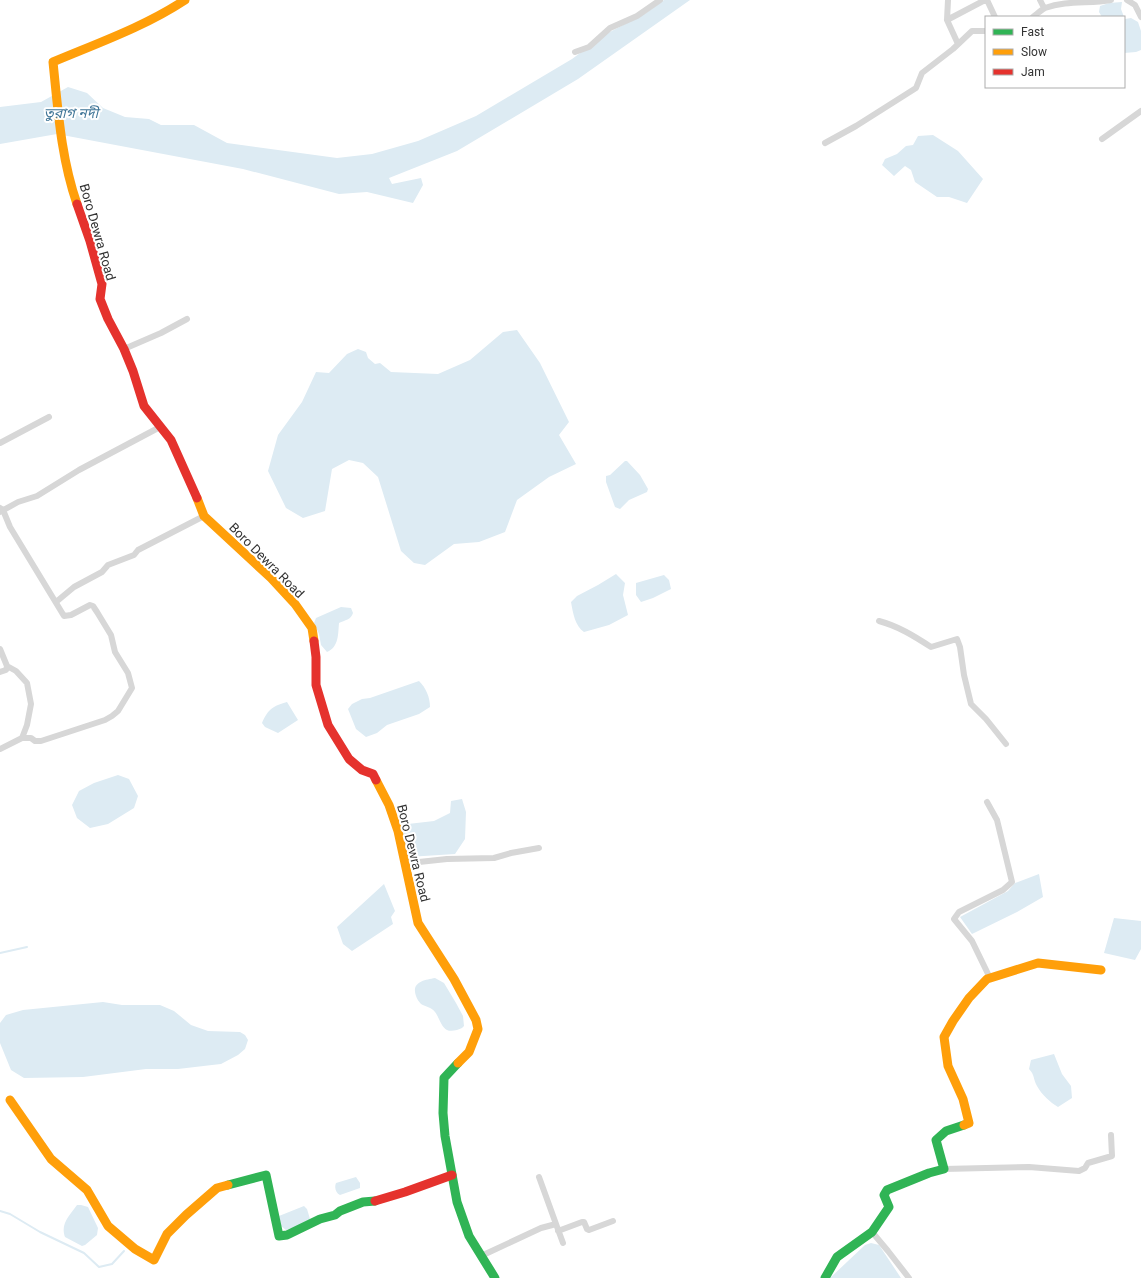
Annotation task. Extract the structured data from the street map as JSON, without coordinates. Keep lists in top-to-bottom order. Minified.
{"streets":{"street":["Boro Dewra Road"]},"water":["তুরাগ নদী"],"legend":["Fast","Slow","Jam"]}
